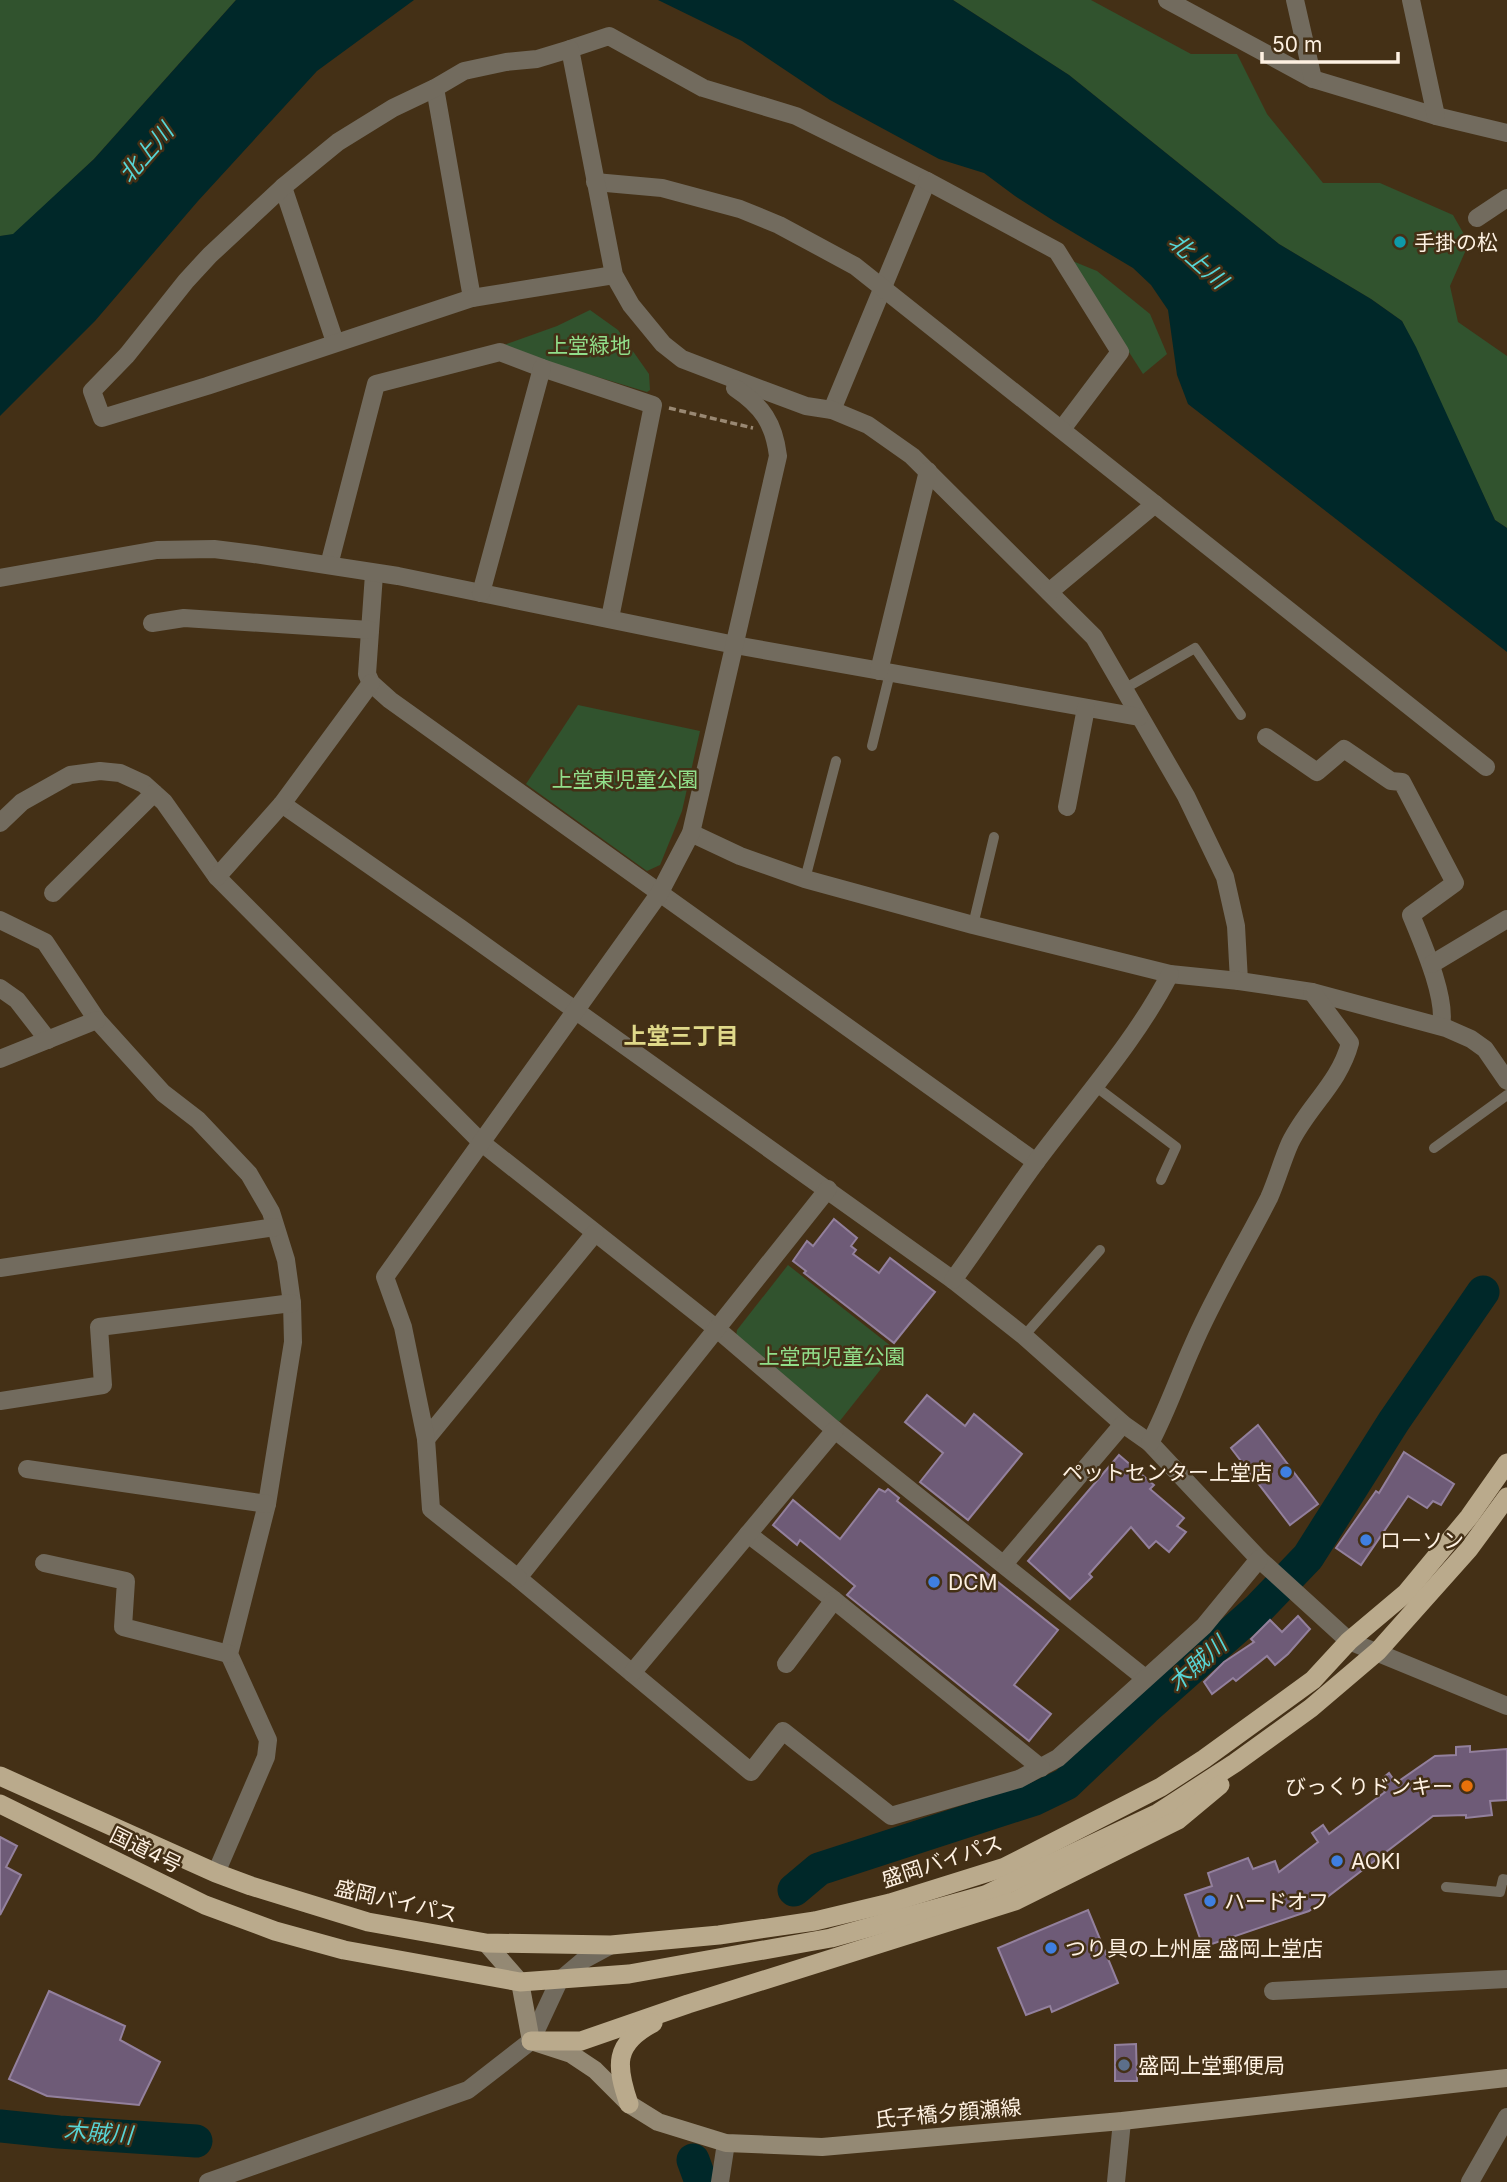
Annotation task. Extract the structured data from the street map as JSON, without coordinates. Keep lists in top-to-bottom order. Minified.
{"streets":{"highway":["国道4号","盛岡バイパス"],"main road":["氏子橋夕顔瀬線"]},"crossings":[["国道4号","盛岡バイパス"]],"districts":["上堂三丁目"],"water":["北上川","木賊川"],"parks":["上堂緑地","上堂東児童公園","上堂西児童公園"],"places":["手掛の松","ペットセンター上堂店","ローソン","DCM","びっくりドンキー","AOKI","ハードオフ","つり具の上州屋 盛岡上堂店","盛岡上堂郵便局"],"scale_bar":"50 m"}
